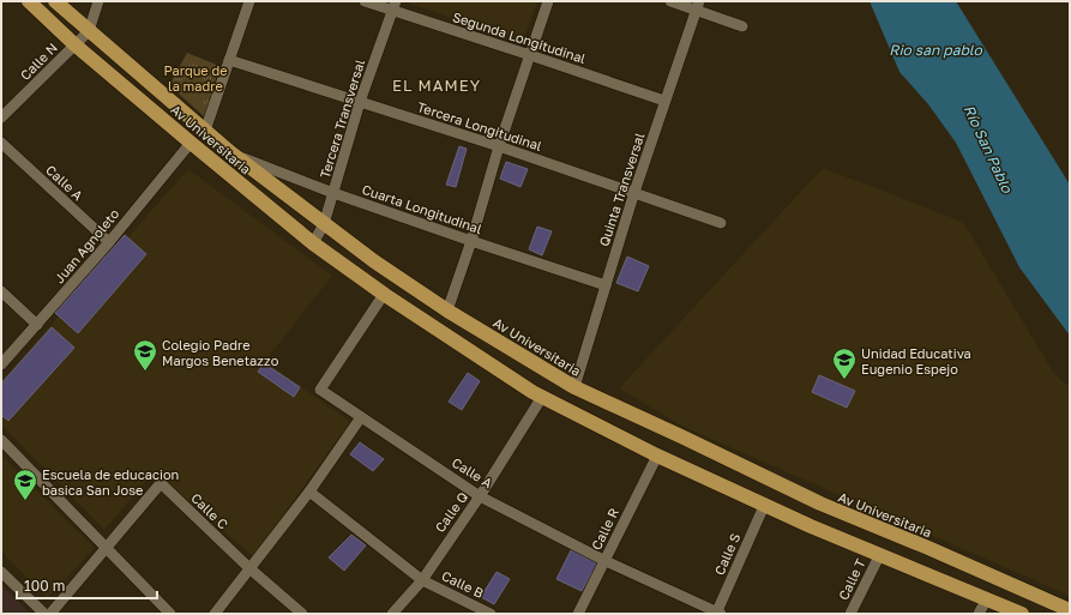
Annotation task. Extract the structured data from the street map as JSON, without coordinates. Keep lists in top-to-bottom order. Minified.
{"streets":{"highway":["Av Universitaria"],"street":["Segunda Longitudinal","Calle N","Tercera Transversal","Tercera Longitudinal","Calle A","Quinta Transversal","Cuarta Longitudinal","Juan Agnoleto","Calle C","Calle Q","Calle R","Calle S","Calle T","Calle B"]},"crossings":[["Segunda Longitudinal","Tercera Transversal"],["Segunda Longitudinal","Quinta Transversal"],["Calle N","Av Universitaria"],["Tercera Transversal","Tercera Longitudinal"],["Tercera Transversal","Av Universitaria"],["Tercera Transversal","Cuarta Longitudinal"],["Tercera Longitudinal","Quinta Transversal"],["Av Universitaria","Calle A"],["Av Universitaria","Quinta Transversal"],["Av Universitaria","Cuarta Longitudinal"],["Av Universitaria","Juan Agnoleto"],["Av Universitaria","Calle Q"],["Av Universitaria","Calle R"],["Av Universitaria","Calle S"],["Av Universitaria","Calle T"],["Calle A","Juan Agnoleto"],["Calle A","Calle Q"],["Calle A","Calle R"],["Calle A","Calle S"],["Quinta Transversal","Cuarta Longitudinal"],["Calle Q","Calle B"]],"districts":["EL MAMEY"],"water":["Rio san pablo","Río San Pablo"],"parks":["Parque de la madre"],"places":{"school or university":["Colegio Padre Margos Benetazzo","Unidad Educativa Eugenio Espejo","Escuela de educacion basica San Jose"]},"scale_bar":"100 m"}
